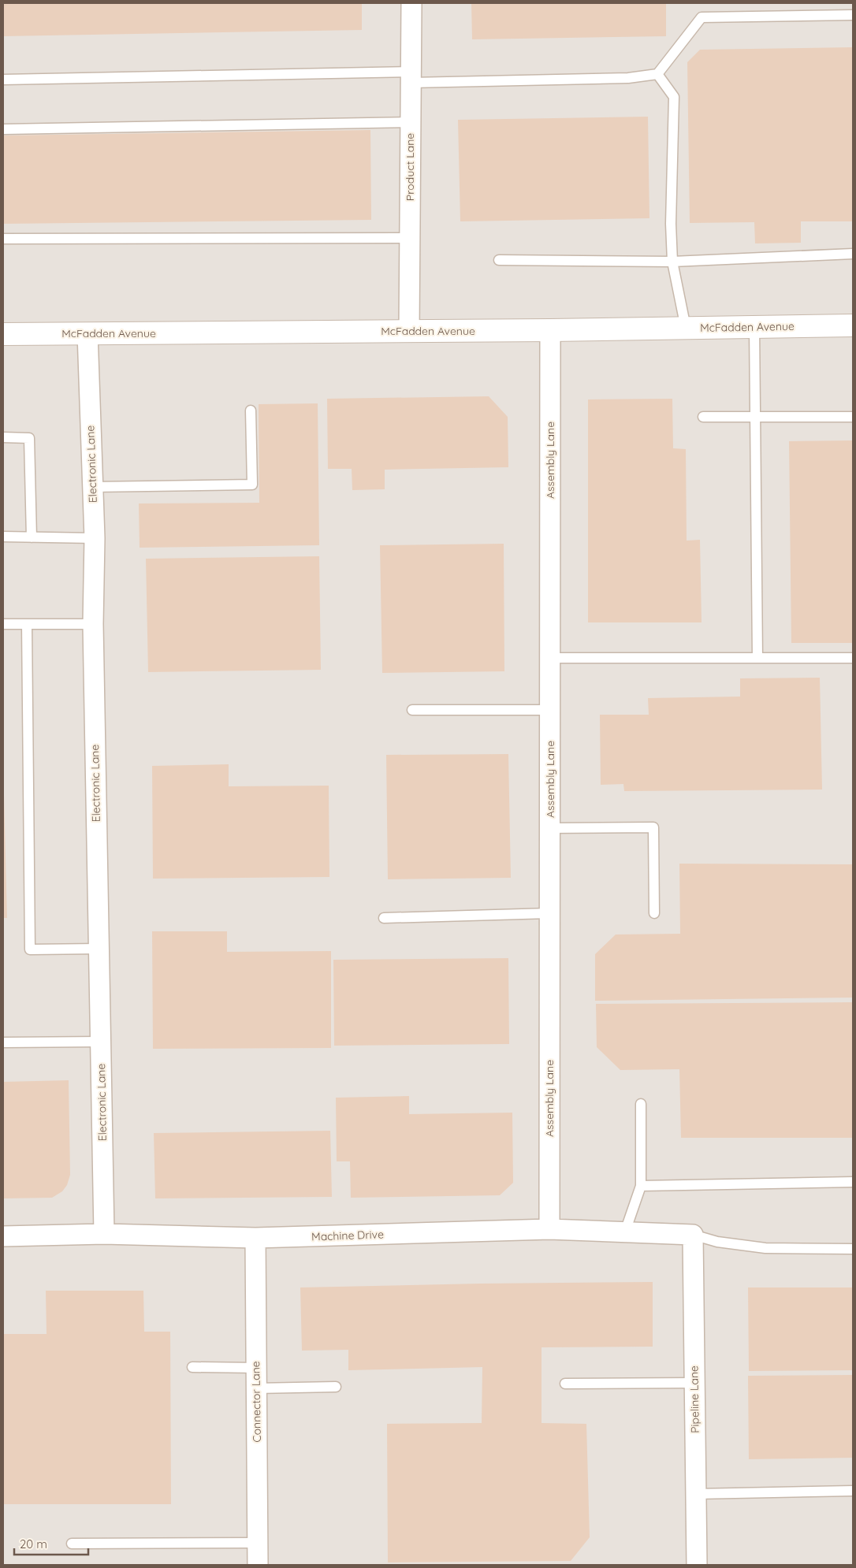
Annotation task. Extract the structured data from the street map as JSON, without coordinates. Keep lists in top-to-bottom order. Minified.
{"streets":{"street":["Product Lane","McFadden Avenue","Assembly Lane","Electronic Lane","Machine Drive","Pipeline Lane","Connector Lane"]},"crossings":[["Product Lane","McFadden Avenue"],["McFadden Avenue","Assembly Lane"],["McFadden Avenue","Electronic Lane"],["Assembly Lane","Machine Drive"],["Electronic Lane","Machine Drive"],["Machine Drive","Pipeline Lane"],["Machine Drive","Connector Lane"]],"scale_bar":"20 m"}
